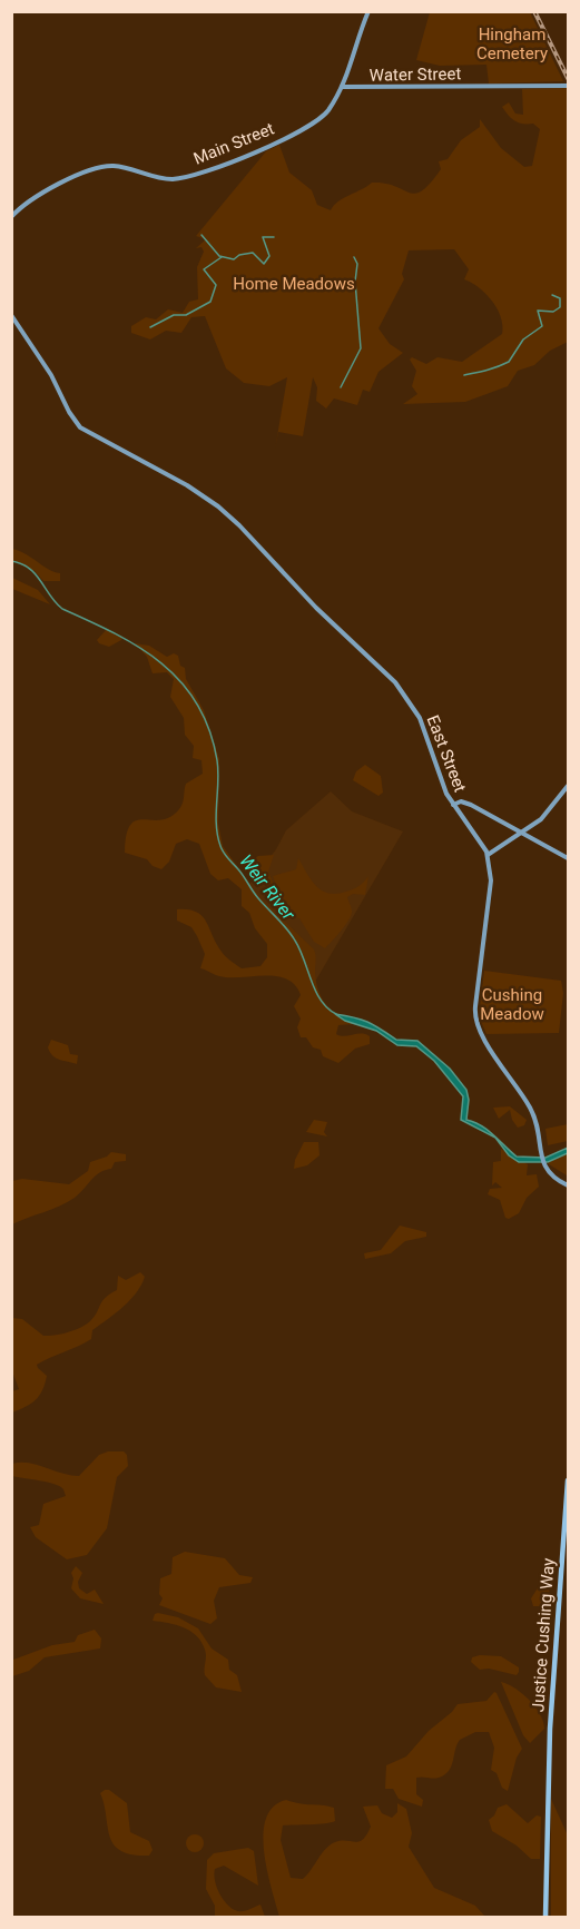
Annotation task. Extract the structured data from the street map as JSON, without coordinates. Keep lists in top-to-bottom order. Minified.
{"streets":{"main road":["Water Street","Main Street","East Street","Justice Cushing Way"]},"crossings":[["Water Street","Main Street"]],"water":["Weir River"],"parks":["Hingham Cemetery","Home Meadows","Cushing Meadow"]}
